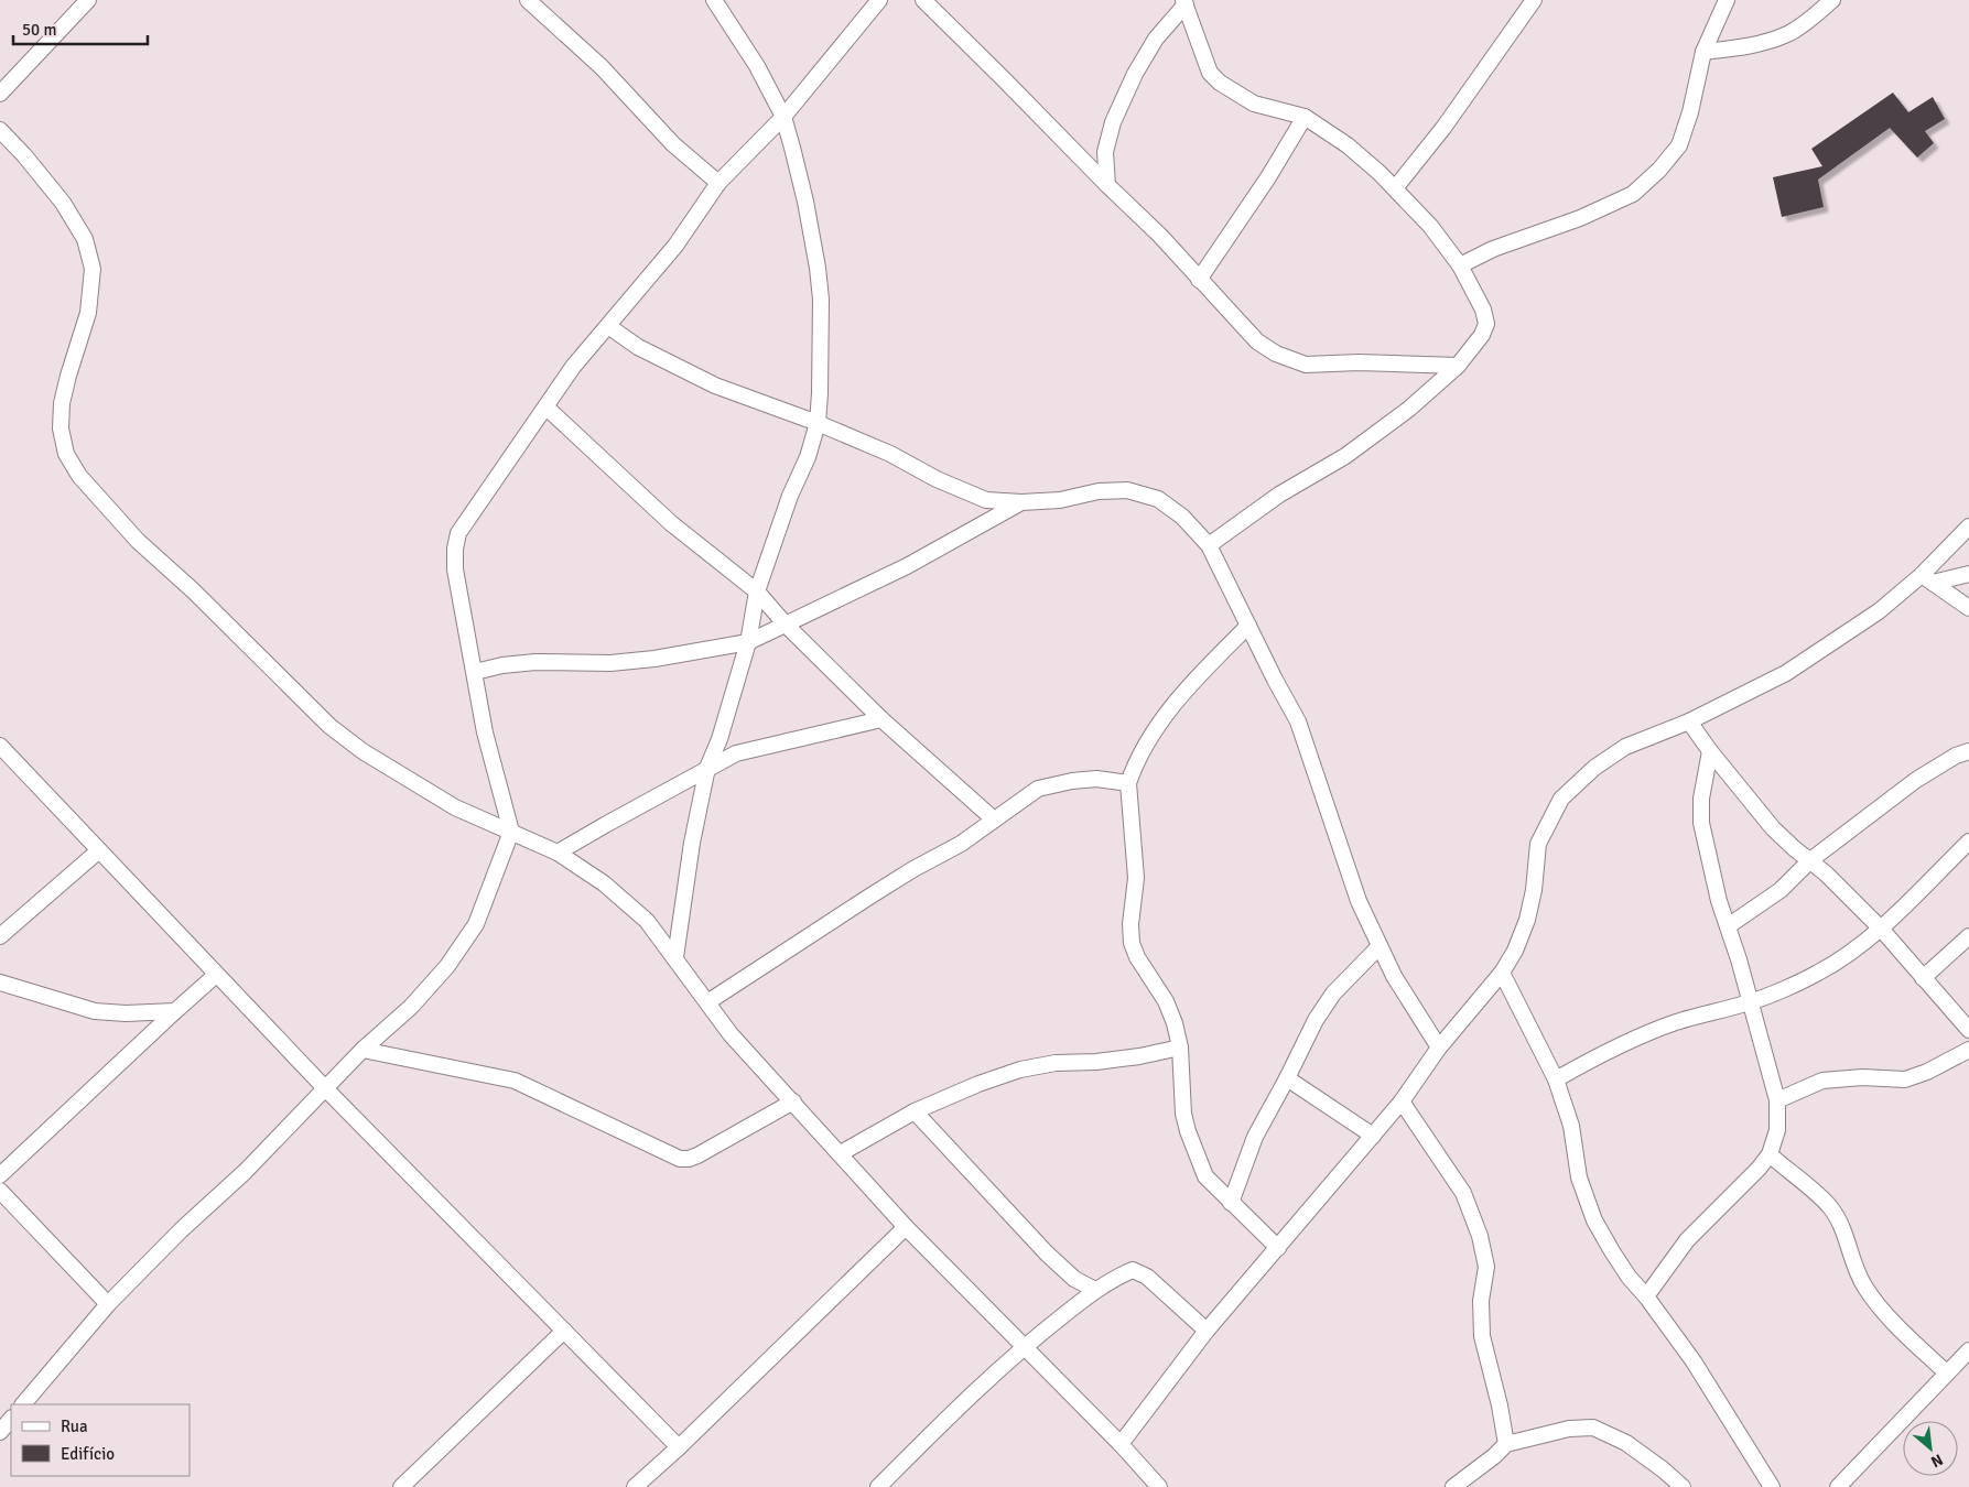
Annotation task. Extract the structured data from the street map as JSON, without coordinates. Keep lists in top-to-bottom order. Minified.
{"legend":["Rua","Edifício"],"scale_bar":"50 m","north":"bottom right"}
